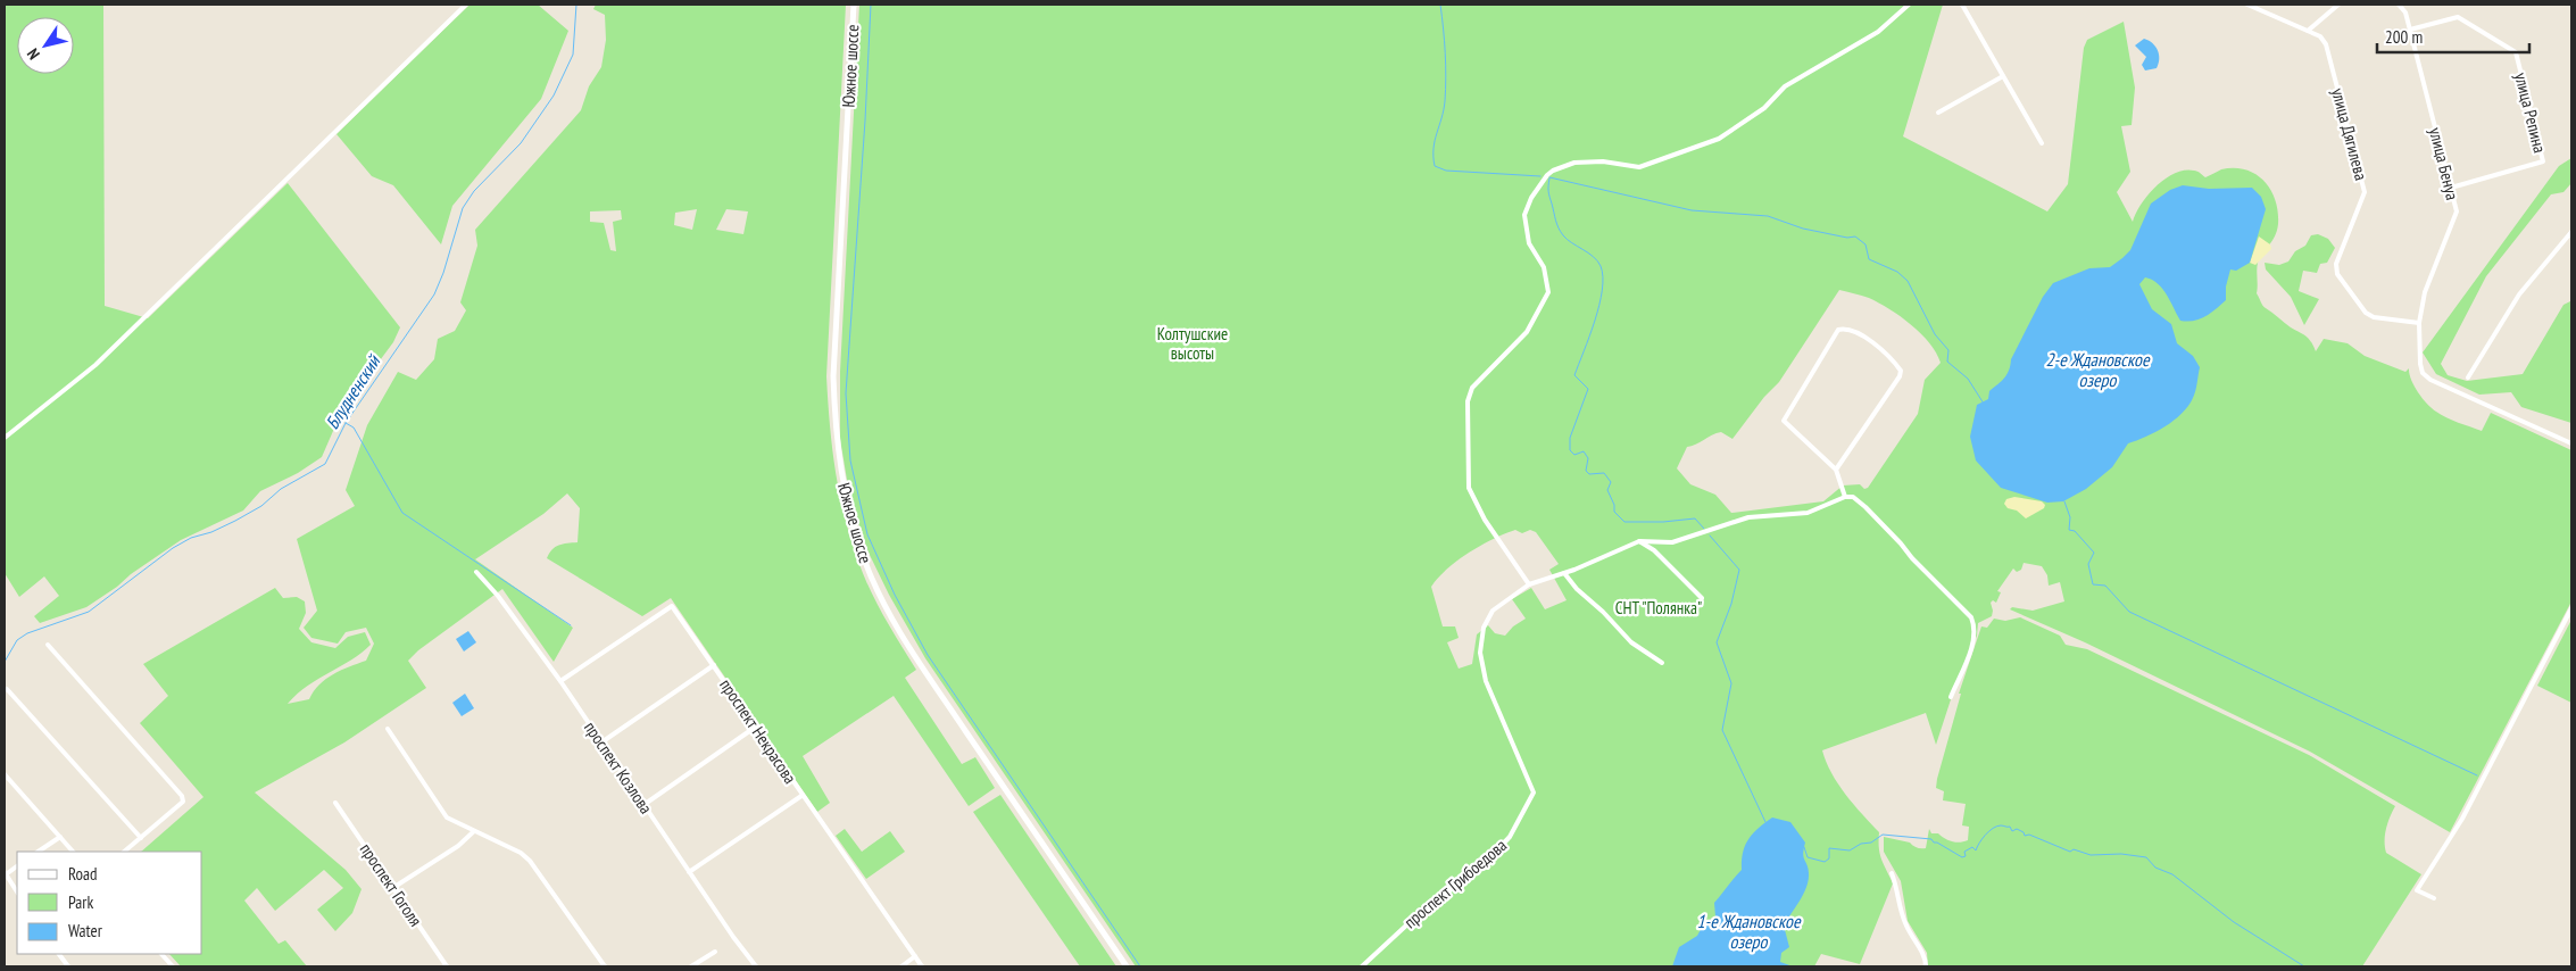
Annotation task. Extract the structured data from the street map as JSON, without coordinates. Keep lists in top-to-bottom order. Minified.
{"streets":{"street":["Южное шоссе","улица Репина","улица Дягилева","улица Бенуа","проспект Некрасова","проспект Козлова","проспект Грибоедова","проспект Гоголя"]},"crossings":[["улица Репина","улица Бенуа"],["улица Дягилева","улица Бенуа"],["проспект Некрасова","проспект Козлова"]],"water":["2-е Ждановское озеро","Блудненский","1-е Ждановское озеро"],"parks":["Колтушские высоты","СНТ \"Полянка\""],"legend":["Road","Park","Water"],"scale_bar":"200 m","north":"bottom left"}
